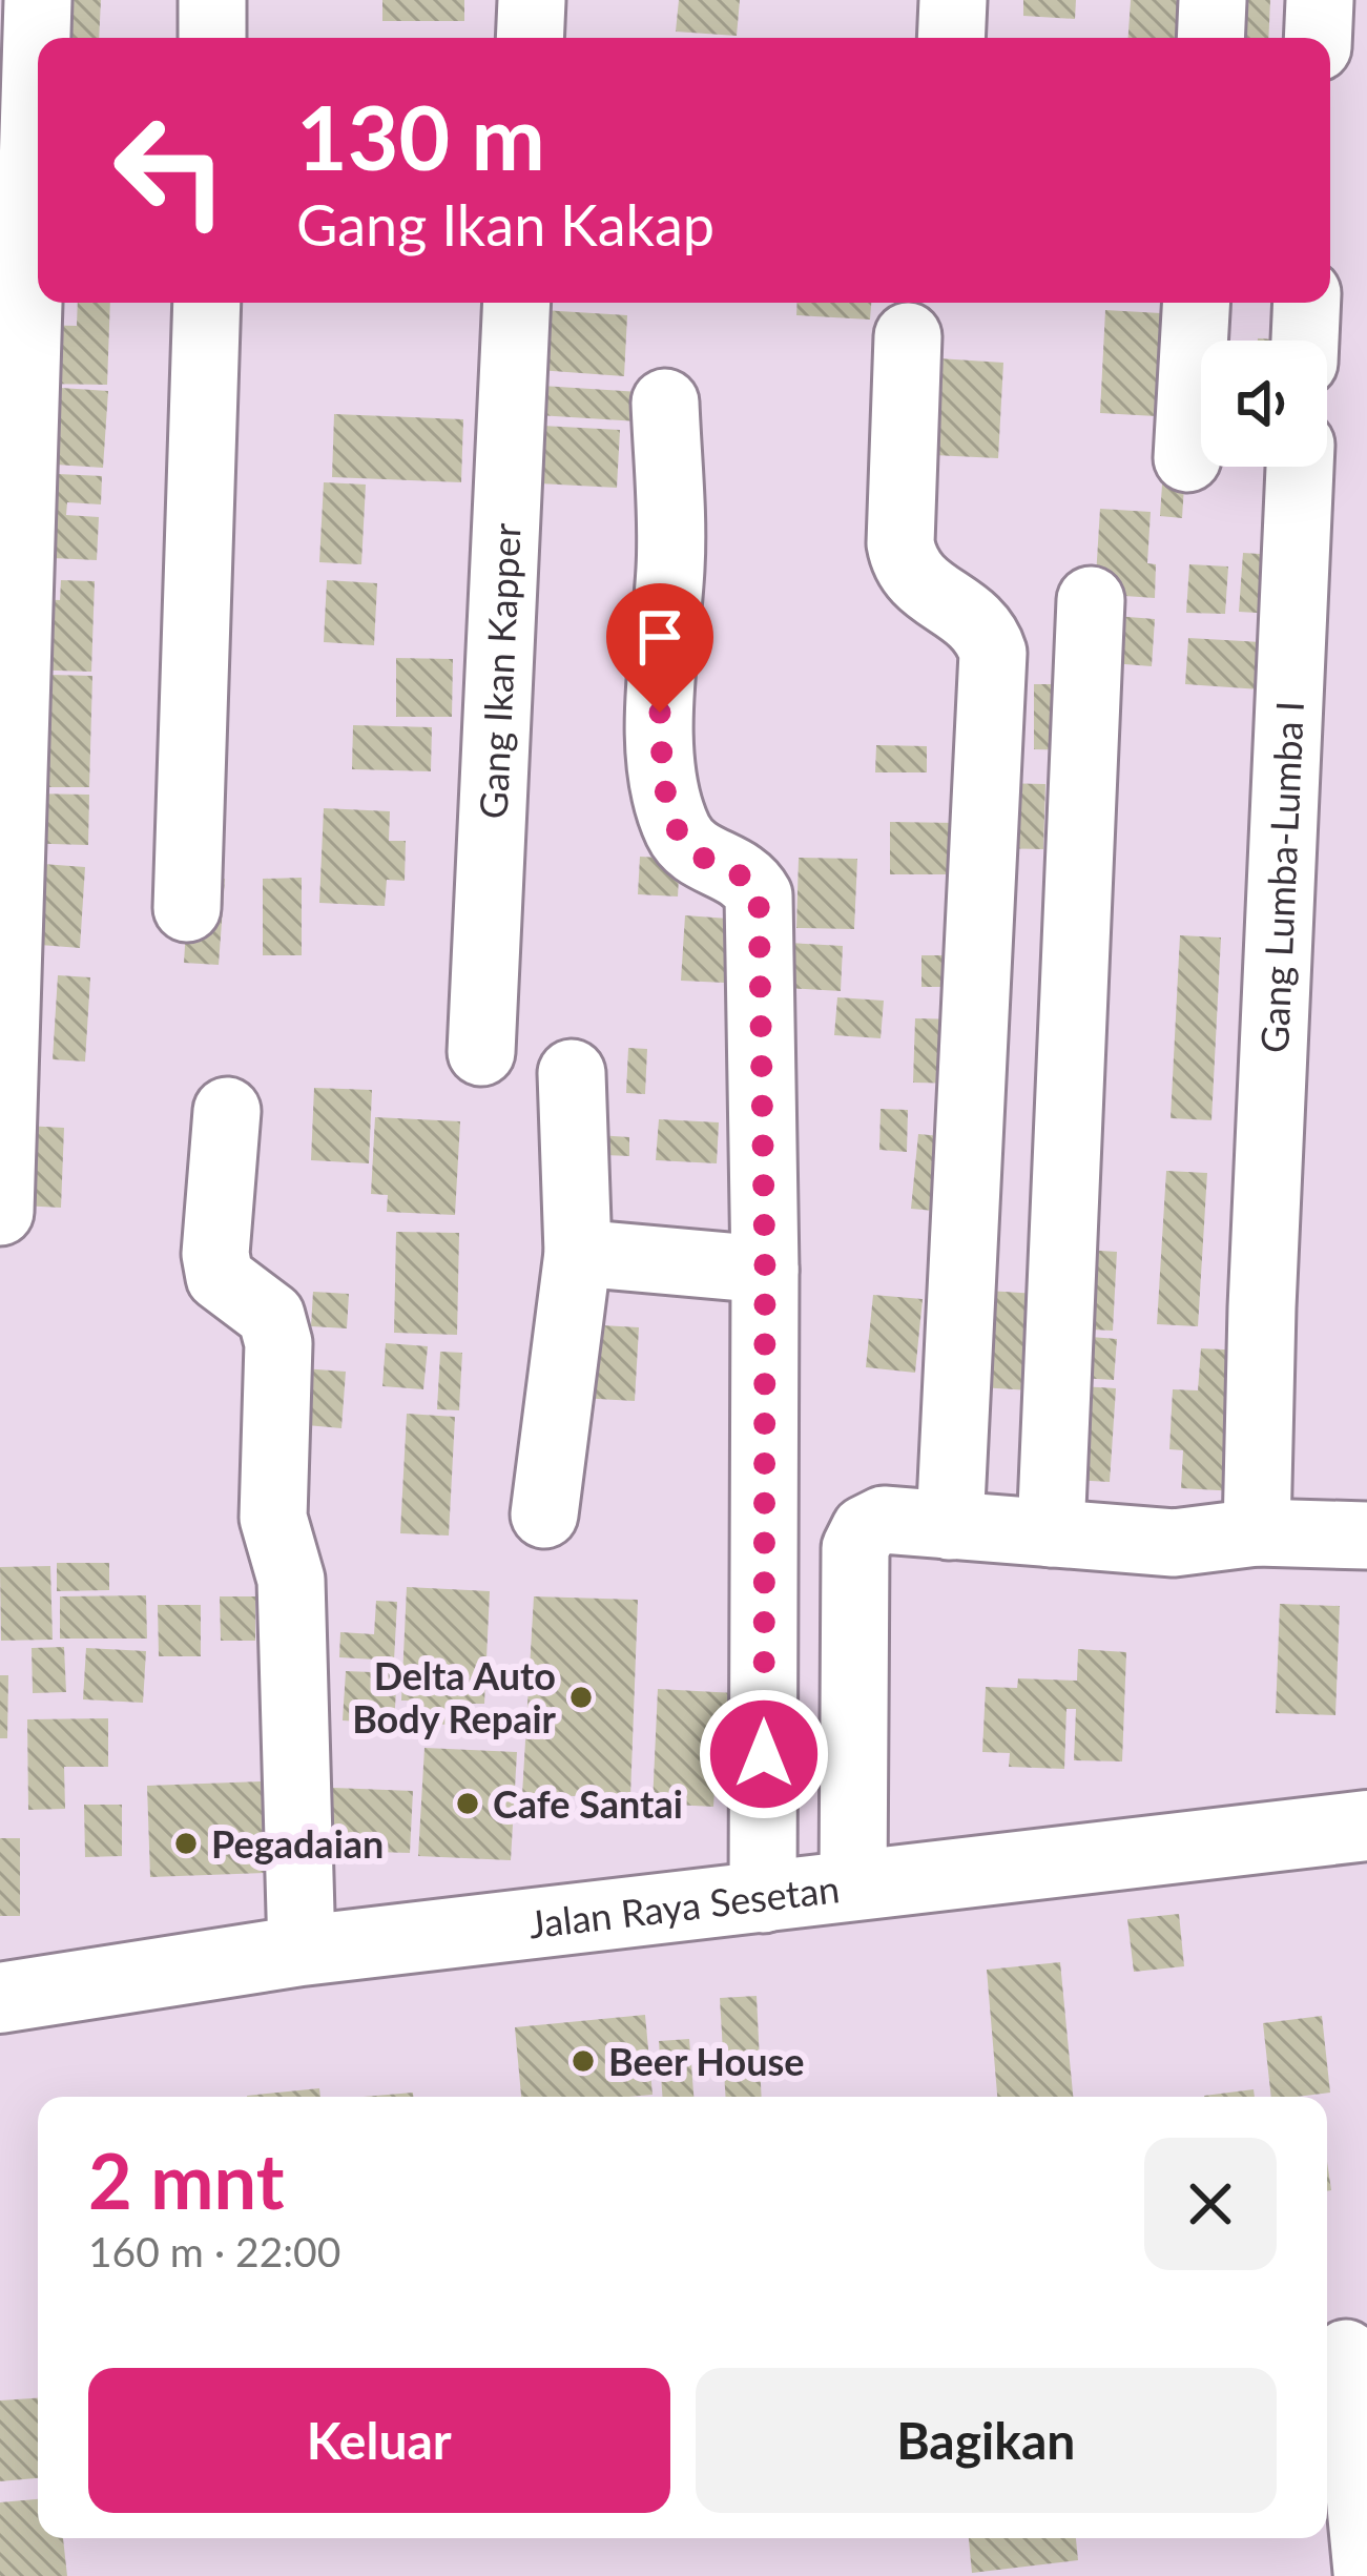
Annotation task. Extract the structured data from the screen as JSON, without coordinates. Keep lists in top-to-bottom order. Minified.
{"streets":{"main road":["Jalan Raya Sesetan"],"street":["Gang Ikan Kapper","Gang Lumba-Lumba I"]},"places":["Delta Auto Body Repair","Cafe Santai","Pegadaian","Beer House"],"page":{"turn":["130 m","Gang Ikan Kakap"],"heading":["2 mnt","160 m · 22:00"],"buttons":["Keluar","Bagikan"]}}
